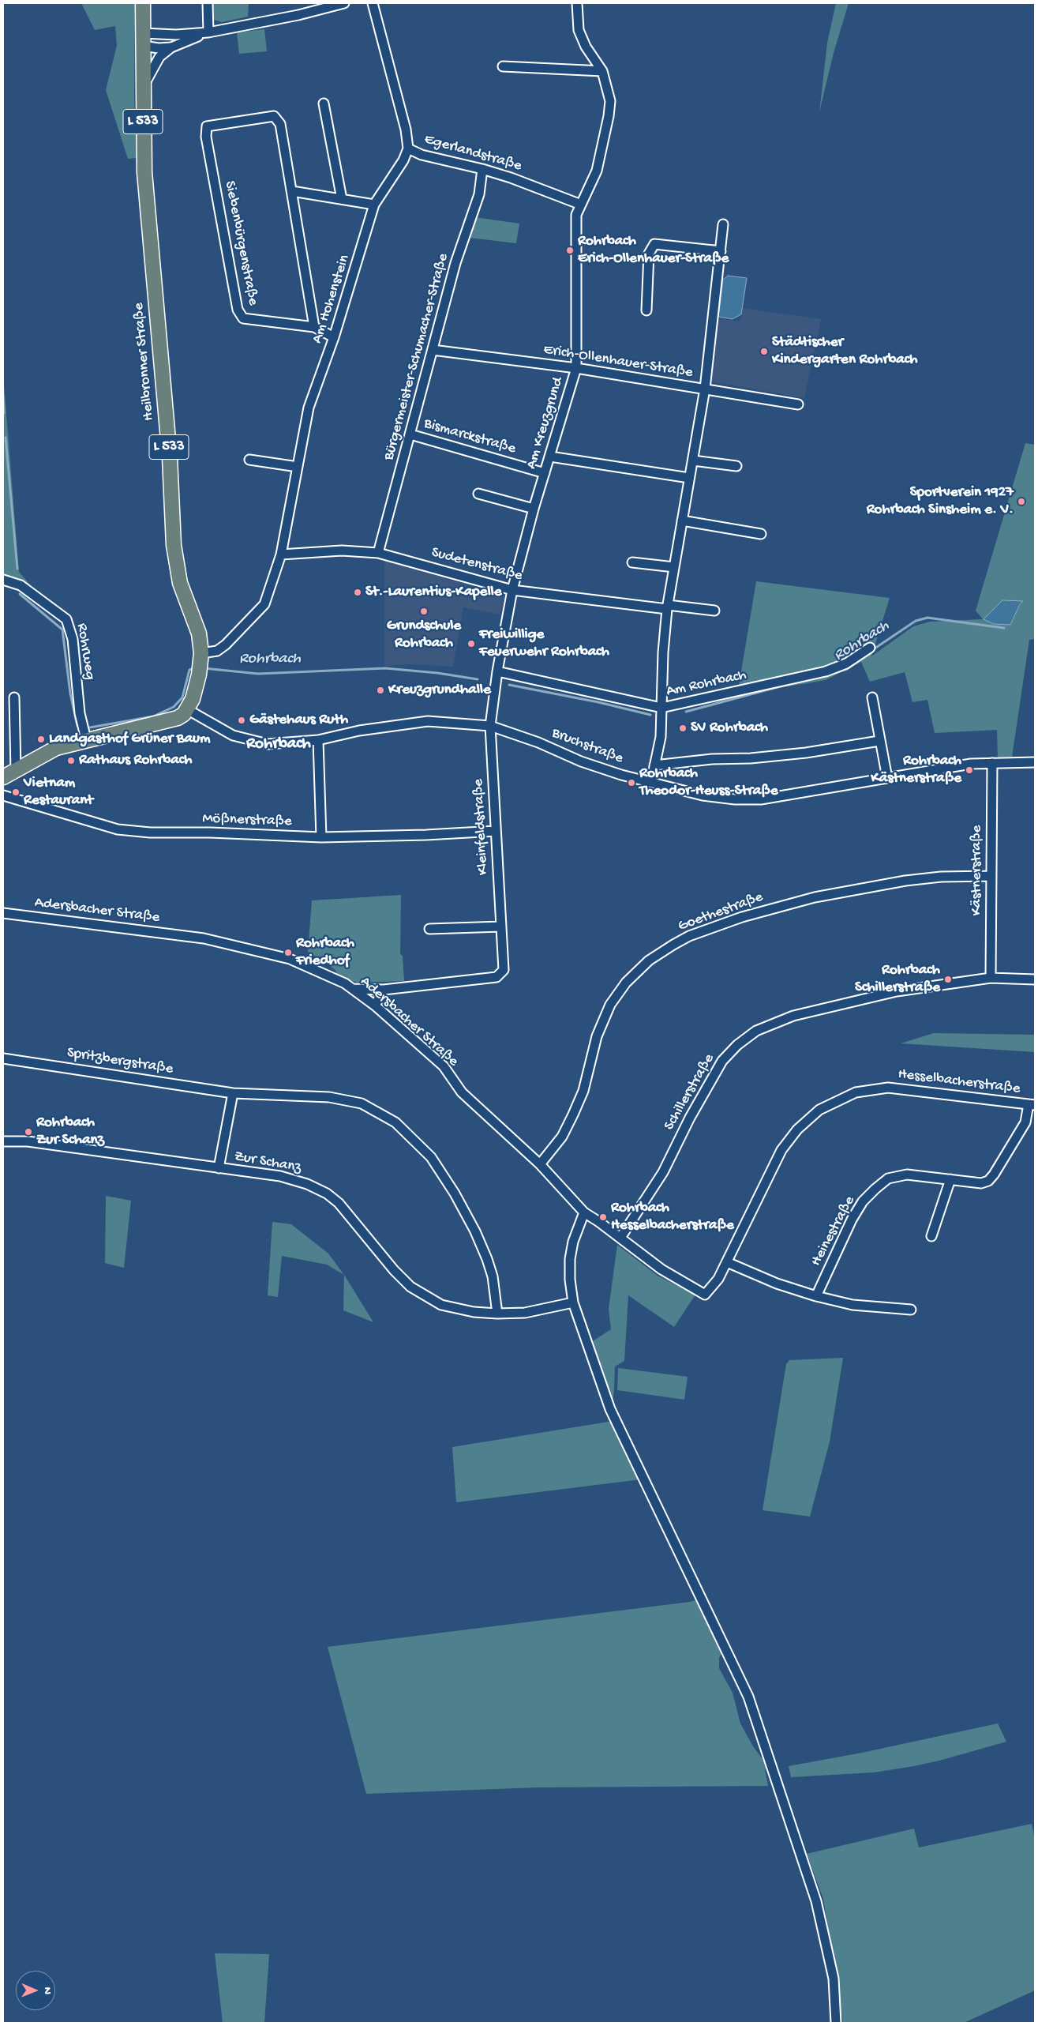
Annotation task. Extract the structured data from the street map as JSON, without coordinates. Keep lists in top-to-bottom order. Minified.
{"streets":{"main road":["L 533","Heilbronner Straße"],"street":["Egerlandstraße","Siebenbürgenstraße","Am Hohenstein","Bürgermeister-Schumacher-Straße","Erich-Ollenhauer-Straße","Am Kreuzgrund","Bismarckstraße","Sudetenstraße","Rohrweg","Am Rohrbach","Bruchstraße","Mößnerstraße","Kleinfeldstraße","Kästnerstraße","Adersbacher Straße","Goethestraße","Spritzbergstraße","Hesselbacherstraße","Schillerstraße","Zur Schanz","Heinestraße"]},"crossings":[["L 533","Heilbronner Straße"],["Egerlandstraße","Am Hohenstein"],["Egerlandstraße","Bürgermeister-Schumacher-Straße"],["Egerlandstraße","Am Kreuzgrund"],["Siebenbürgenstraße","Am Hohenstein"],["Am Hohenstein","Heilbronner Straße"],["Am Hohenstein","Sudetenstraße"],["Bürgermeister-Schumacher-Straße","Erich-Ollenhauer-Straße"],["Bürgermeister-Schumacher-Straße","Bismarckstraße"],["Bürgermeister-Schumacher-Straße","Sudetenstraße"],["Heilbronner Straße","Bruchstraße"],["Erich-Ollenhauer-Straße","Am Kreuzgrund"],["Am Kreuzgrund","Bismarckstraße"],["Am Kreuzgrund","Sudetenstraße"],["Am Kreuzgrund","Am Rohrbach"],["Am Kreuzgrund","Bruchstraße"],["Am Kreuzgrund","Kleinfeldstraße"],["Bruchstraße","Kleinfeldstraße"],["Bruchstraße","Kästnerstraße"],["Mößnerstraße","Kleinfeldstraße"],["Kleinfeldstraße","Adersbacher Straße"],["Kästnerstraße","Goethestraße"],["Kästnerstraße","Schillerstraße"],["Adersbacher Straße","Goethestraße"],["Adersbacher Straße","Hesselbacherstraße"],["Adersbacher Straße","Schillerstraße"],["Spritzbergstraße","Zur Schanz"],["Hesselbacherstraße","Heinestraße"]],"districts":["Rohrbach"],"water":["Rohrbach"],"places":["Rohrbach Erich-Ollenhauer-Straße","Städtischer Kindergarten Rohrbach","Sportverein 1927 Rohrbach Sinsheim e. V.","St.-Laurentius-Kapelle","Grundschule Rohrbach","Freiwillige Feuerwehr Rohrbach","Kreuzgrundhalle","Gästehaus Ruth","SV Rohrbach","Landgasthof Grüner Baum","Rathaus Rohrbach","Rohrbach Kästnerstraße","Rohrbach Theodor-Heuss-Straße","Vietnam Restaurant","Rohrbach Friedhof","Rohrbach Schillerstraße","Rohrbach Zur Schanz","Rohrbach Hesselbacherstraße"],"north":"right"}
